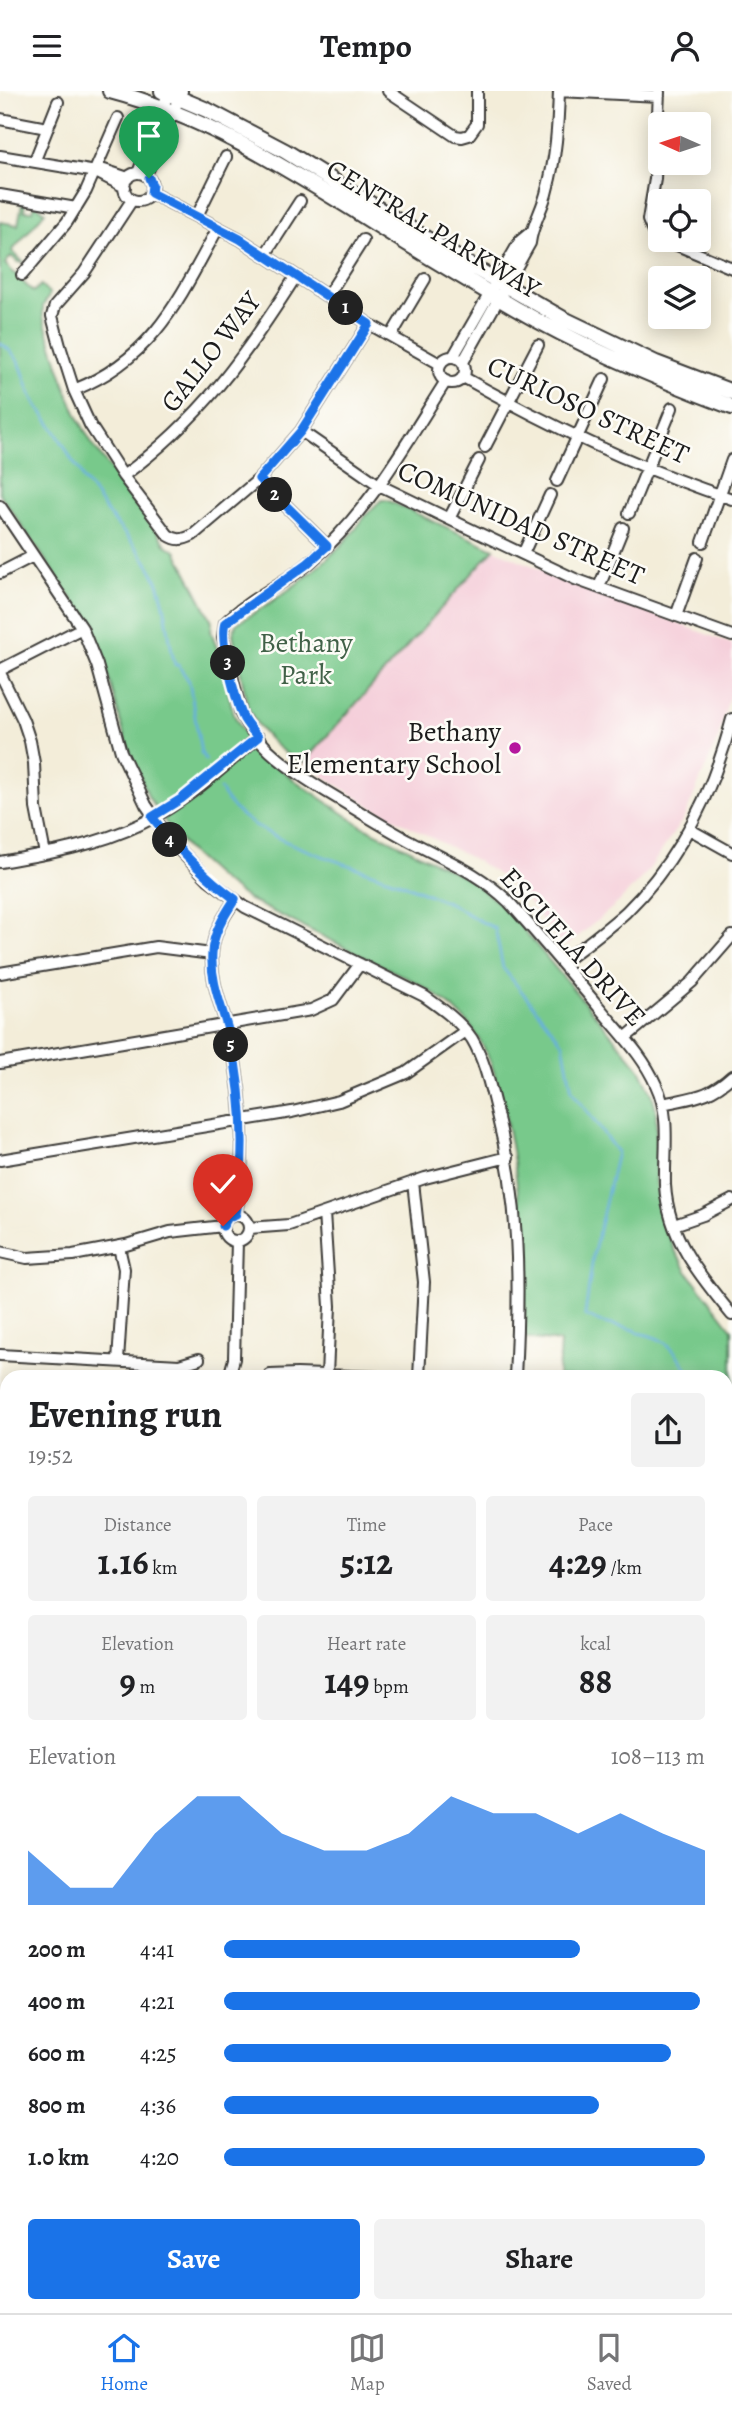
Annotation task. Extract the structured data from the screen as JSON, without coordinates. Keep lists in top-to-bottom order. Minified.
{"streets":{"main road":["CENTRAL PARKWAY"],"street":["GALLO WAY","CURIOSO STREET","COMUNIDAD STREET","ESCUELA DRIVE"]},"parks":["Bethany Park"],"places":["Bethany Elementary School"],"north":"left","page":{"header":"Tempo","pins":["1","2","3","4","5"],"heading":["Evening run","19:52"],"stats":[["Distance","1.16 km"],["Time","5:12"],["Pace","4:29 /km"],["Elevation","9 m"],["Heart rate","149 bpm"],["kcal","88"]],"chart":["Elevation","108–113 m"],"list":[{"name":"200 m","note":"4:41"},{"name":"400 m","note":"4:21"},{"name":"600 m","note":"4:25"},{"name":"800 m","note":"4:36"},{"name":"1.0 km","note":"4:20"}],"buttons":["Save","Share"],"tabs":["Home","Map","Saved"]}}
